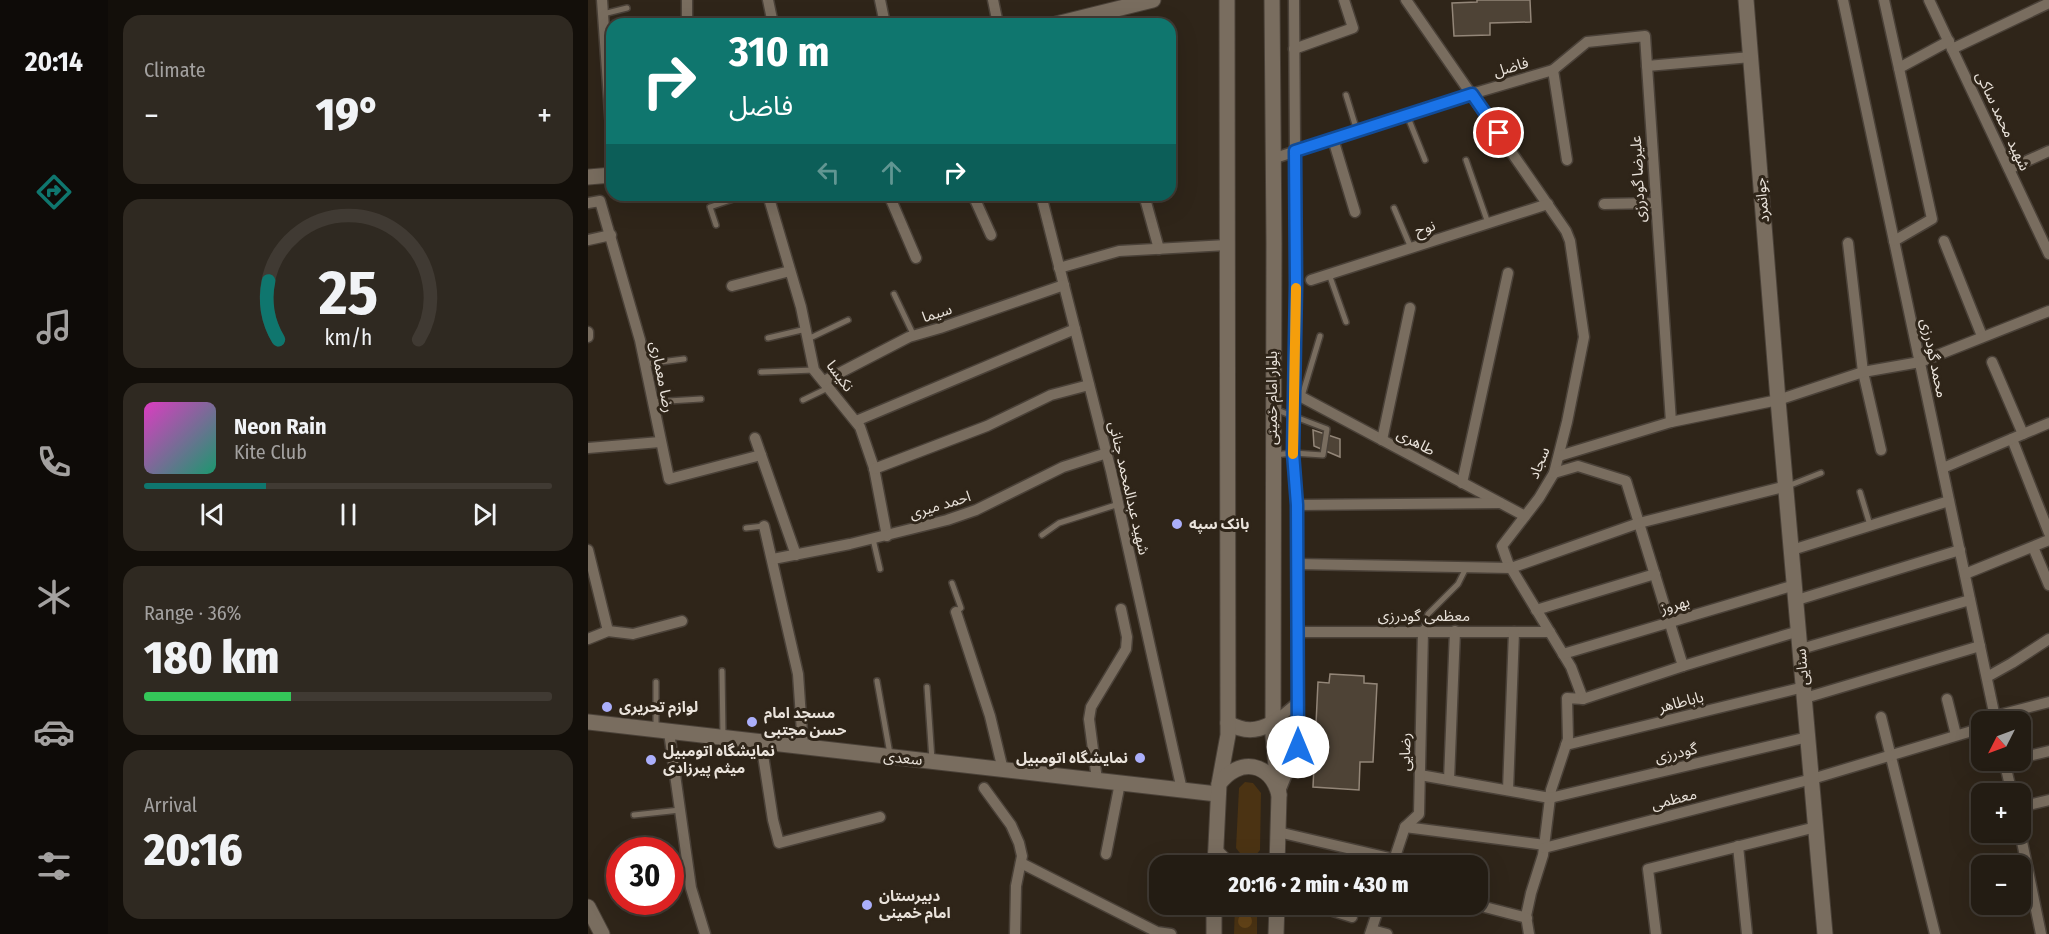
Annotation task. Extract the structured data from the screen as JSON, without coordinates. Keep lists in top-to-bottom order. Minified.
{"streets":{"main road":["جوانمرد","بلوار امام خمینی","سنایی","سعدی"],"street":["فاضل","شهید محمد ساکی","علیرضا گودرزی","نوح","سیما","محمد گودرزی","نکیسا","رضا معماری","طاهری","سجاد","شهید عبدالمحمد جنانی","احمد میری","بهروز","معظمی گودرزی","باباطاهر","رضایی","گودرزی","معظمی"]},"crossings":[["فاضل","علیرضا گودرزی"],["فاضل","بلوار امام خمینی"],["فاضل","سجاد"],["جوانمرد","سنایی"],["نوح","سجاد"],["سیما","نکیسا"],["سیما","شهید عبدالمحمد جنانی"],["محمد گودرزی","بهروز"],["محمد گودرزی","باباطاهر"],["نکیسا","احمد میری"],["طاهری","سجاد"],["سجاد","بهروز"],["سجاد","معظمی گودرزی"],["شهید عبدالمحمد جنانی","احمد میری"],["شهید عبدالمحمد جنانی","سعدی"],["بهروز","سنایی"],["معظمی گودرزی","رضایی"],["سنایی","باباطاهر"],["سنایی","گودرزی"],["سنایی","معظمی"]],"places":["بانک سپه","لوازم تحریری","مسجد امام حسن مجتبی","نمایشگاه اتومبیل","نمایشگاه اتومبیل میثم پیرزادی","دبیرستان امام خمینی"],"north":"bottom left","page":{"tabs":"20:14","tile":["Climate",["Range · 36%","180 km"],["Arrival","20:16"]],"turn":["310 m","فاضل"],"heat":["−","19°","+"],"song":["Neon Rain","Kite Club"],"map_buttons":["+","−"],"limit":"30","trip":"20:16 · 2 min · 430 m","gauge":["25","km/h"]}}
